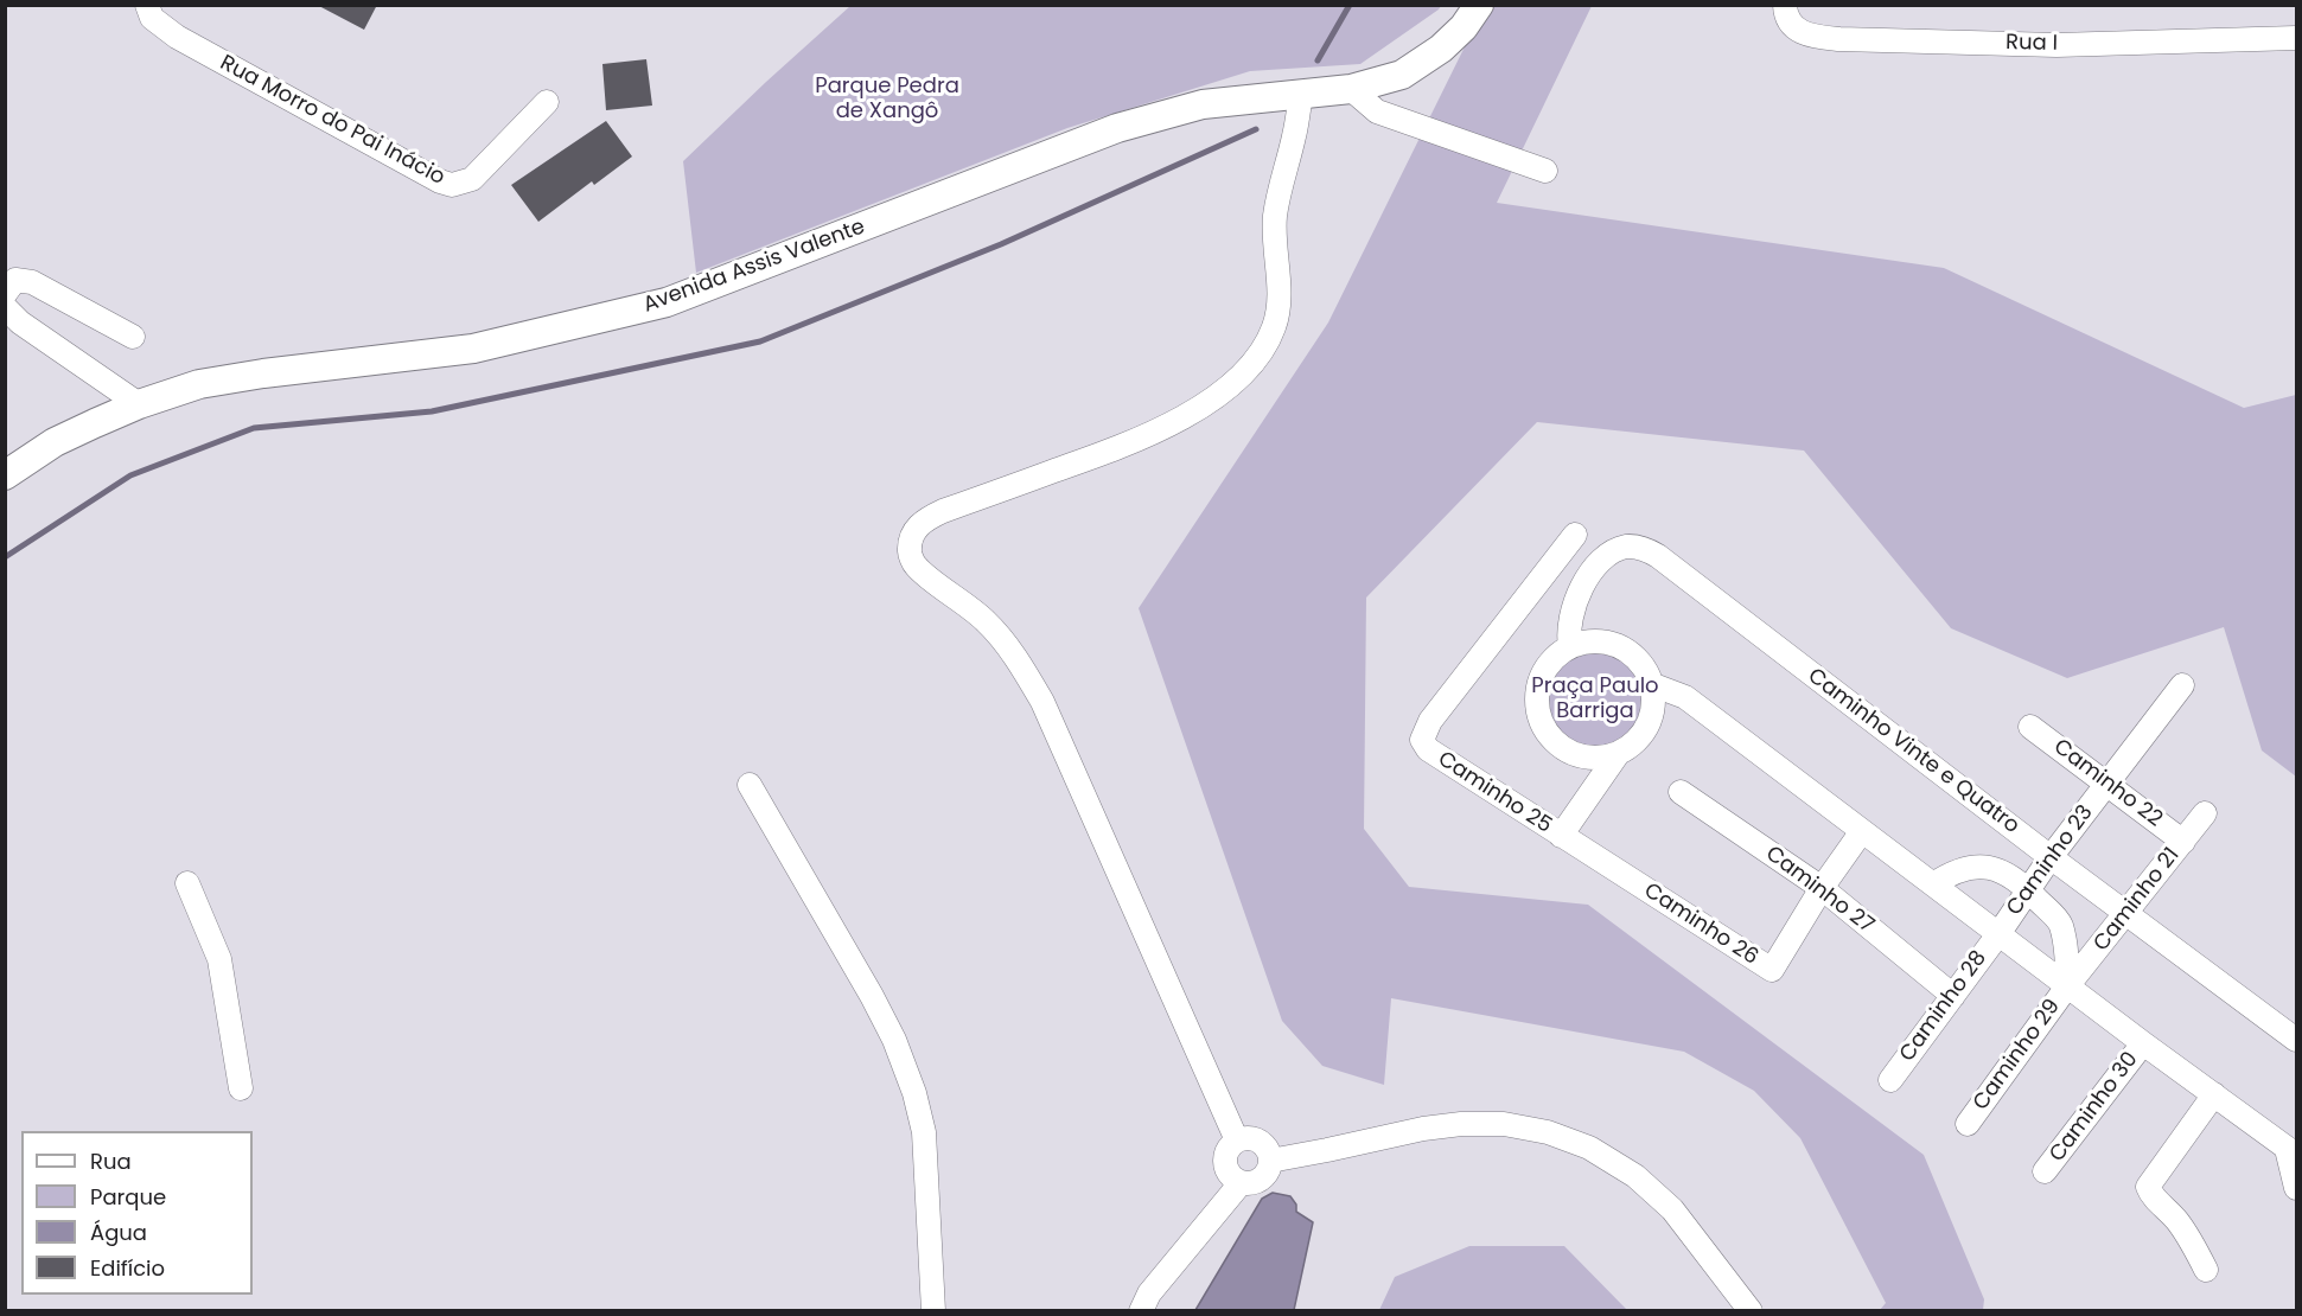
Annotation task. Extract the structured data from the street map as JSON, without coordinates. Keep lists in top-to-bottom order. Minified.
{"streets":{"main road":["Avenida Assis Valente"],"street":["Rua I","Rua Morro do Pai Inácio","Caminho Vinte e Quatro","Caminho 22","Caminho 25","Caminho 23","Caminho 27","Caminho 21","Caminho 26","Caminho 28","Caminho 29","Caminho 30"]},"crossings":[["Caminho Vinte e Quatro","Caminho 25"],["Caminho Vinte e Quatro","Caminho 23"],["Caminho Vinte e Quatro","Caminho 21"],["Caminho 22","Caminho 23"],["Caminho 22","Caminho 21"],["Caminho 25","Caminho 26"],["Caminho 23","Caminho 28"],["Caminho 27","Caminho 26"],["Caminho 27","Caminho 28"],["Caminho 21","Caminho 29"]],"parks":["Parque Pedra de Xangô","Praça Paulo Barriga"],"legend":["Rua","Parque","Água","Edifício"]}
